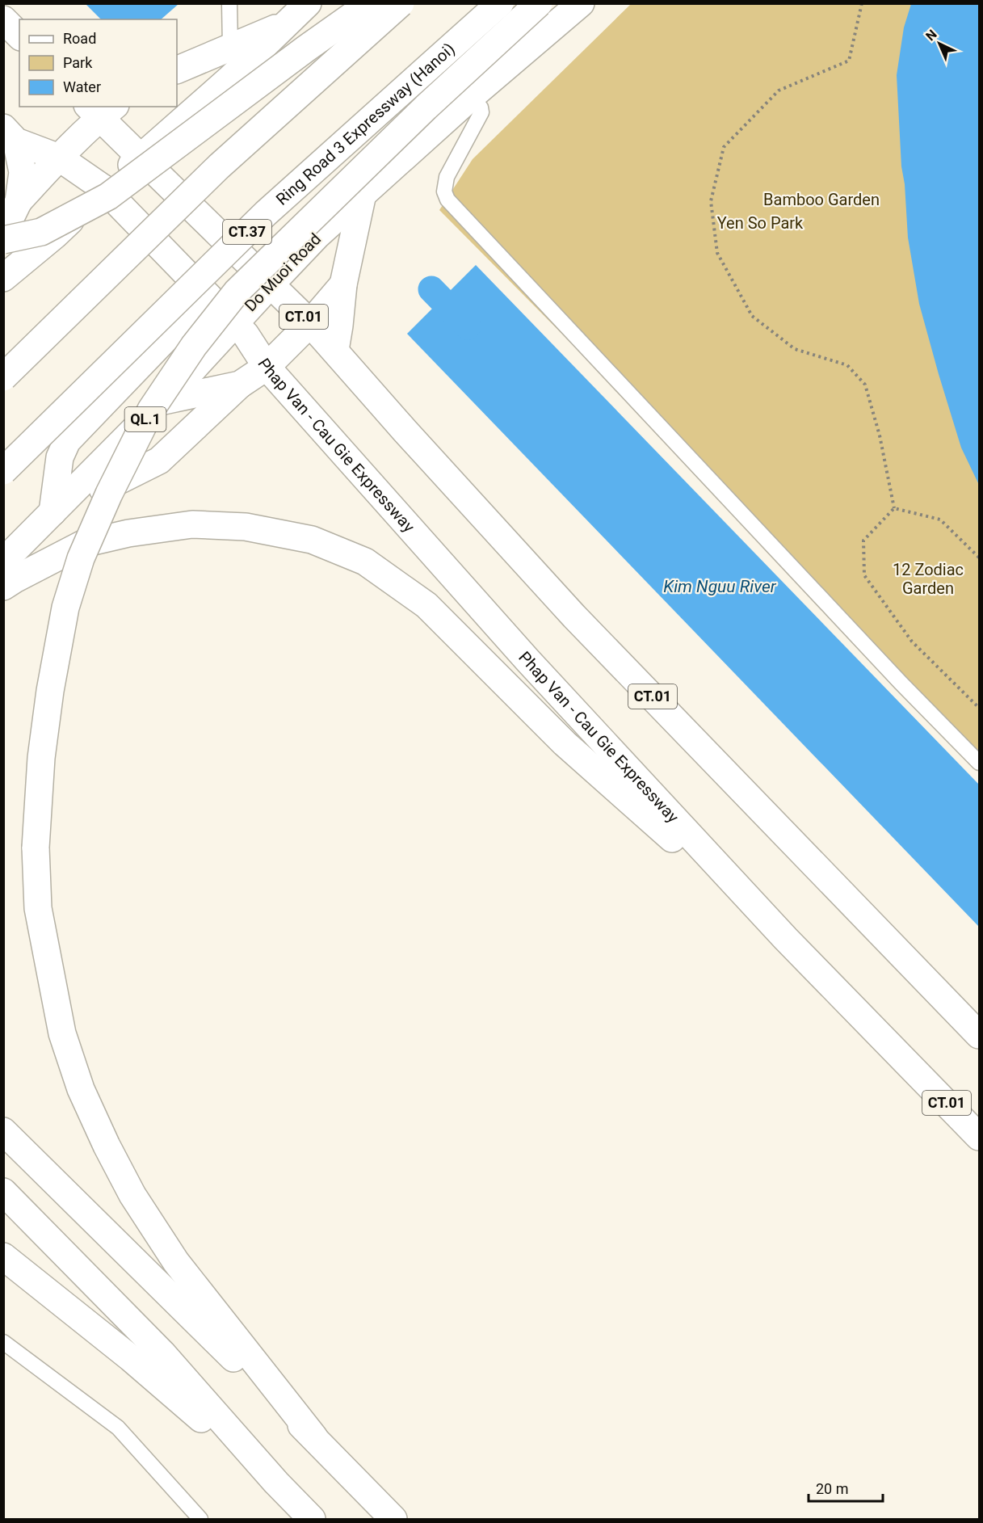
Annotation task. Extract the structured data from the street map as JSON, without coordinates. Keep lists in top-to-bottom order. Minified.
{"streets":{"main road":["Ring Road 3 Expressway (Hanoi)","CT.37","Do Muoi Road","CT.01","QL.1","Phap Van - Cau Gie Expressway"]},"crossings":[["Do Muoi Road","CT.01"],["Do Muoi Road","Phap Van - Cau Gie Expressway"]],"water":["Kim Nguu River"],"parks":["Bamboo Garden","Yen So Park","12 Zodiac Garden"],"legend":["Road","Park","Water"],"scale_bar":"20 m","north":"top left"}
